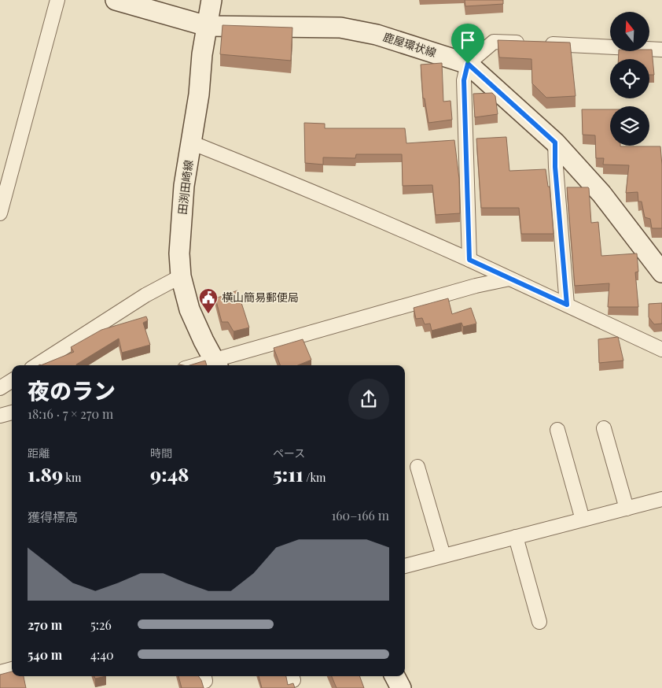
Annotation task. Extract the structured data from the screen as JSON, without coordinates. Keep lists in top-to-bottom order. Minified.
{"streets":{"main road":["鹿屋環状線","田渕田崎線"]},"crossings":[["鹿屋環状線","田渕田崎線"]],"places":{"public building":["横山簡易郵便局"]},"north":"top","page":{"heading":["夜のラン","18:16 · 7 × 270 m"],"stats":[["距離","1.89 km"],["時間","9:48"],["ペース","5:11 /km"]],"chart":["獲得標高","160–166 m"],"list":[{"name":"270 m","note":"5:26"},{"name":"540 m","note":"4:40"}]}}
